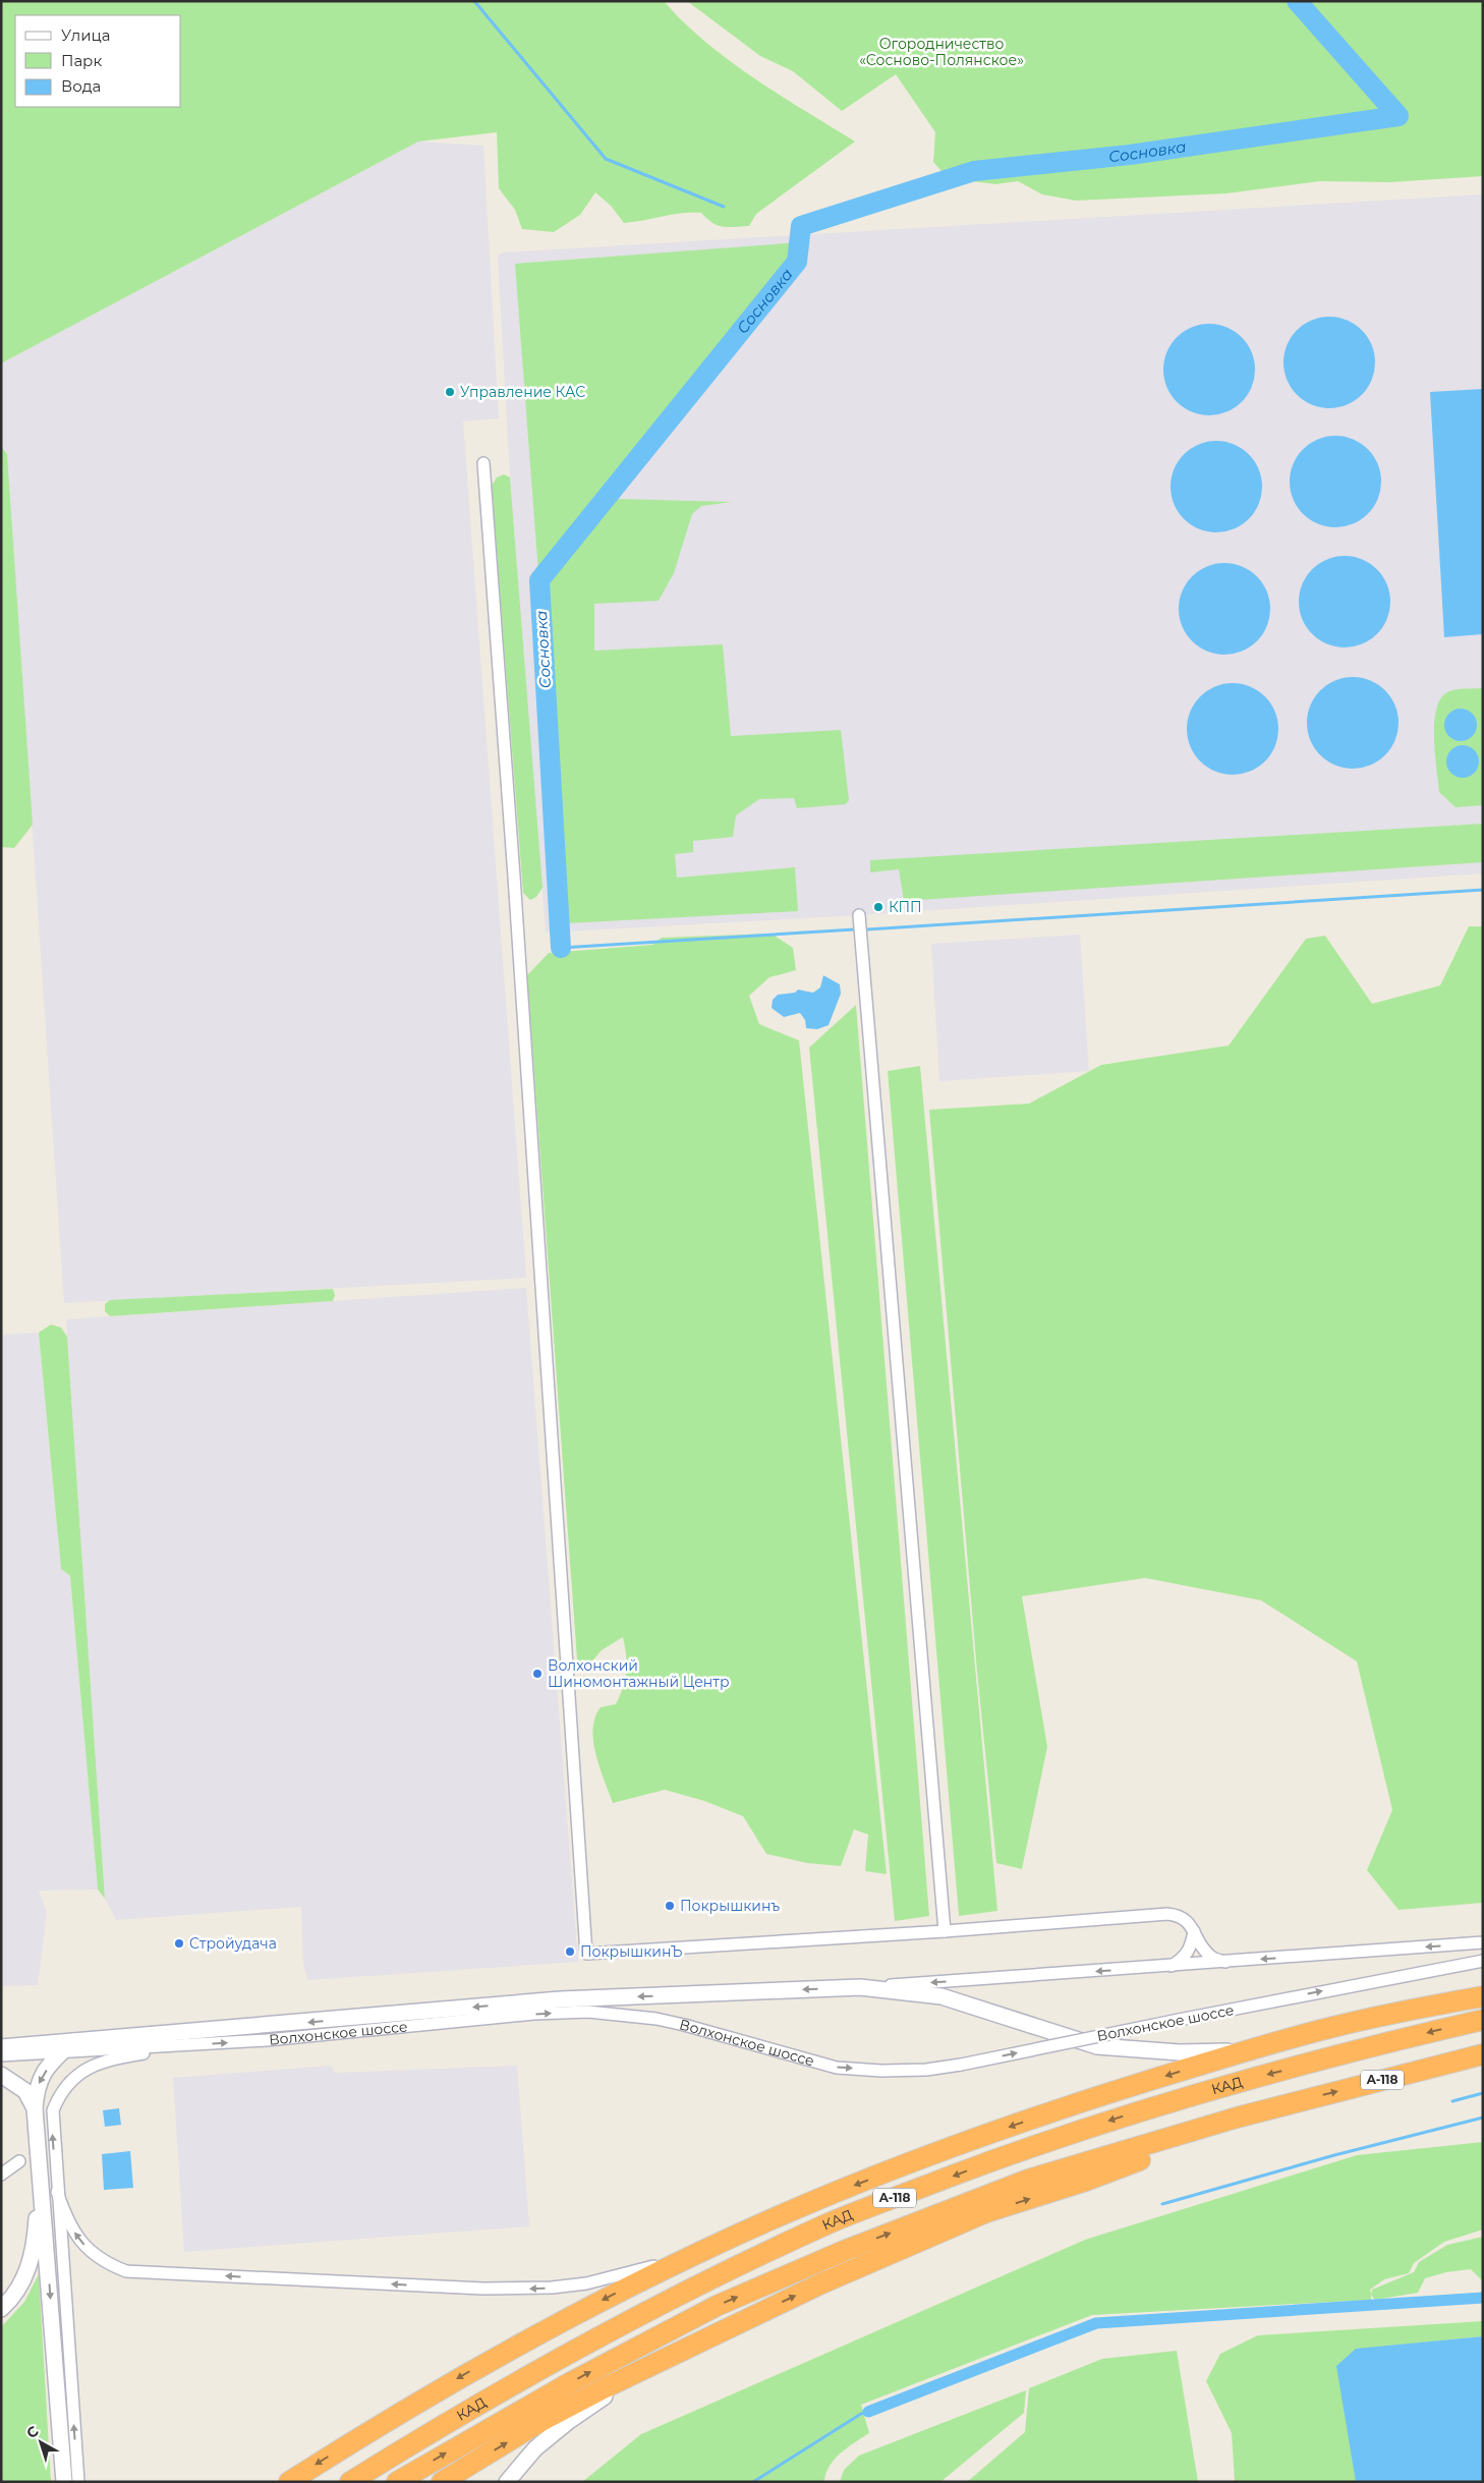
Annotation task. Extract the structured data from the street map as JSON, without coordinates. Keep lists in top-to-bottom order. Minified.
{"streets":{"highway":["А-118","КАД"],"main road":["Волхонское шоссе"]},"water":["Сосновка"],"parks":["Огородничество «Сосново-Полянское»"],"places":["Управление КАС","КПП","Волхонский Шиномонтажный Центр","Покрышкинъ","Стройудача","ПокрышкинЪ"],"legend":["Улица","Парк","Вода"],"north":"top left"}
